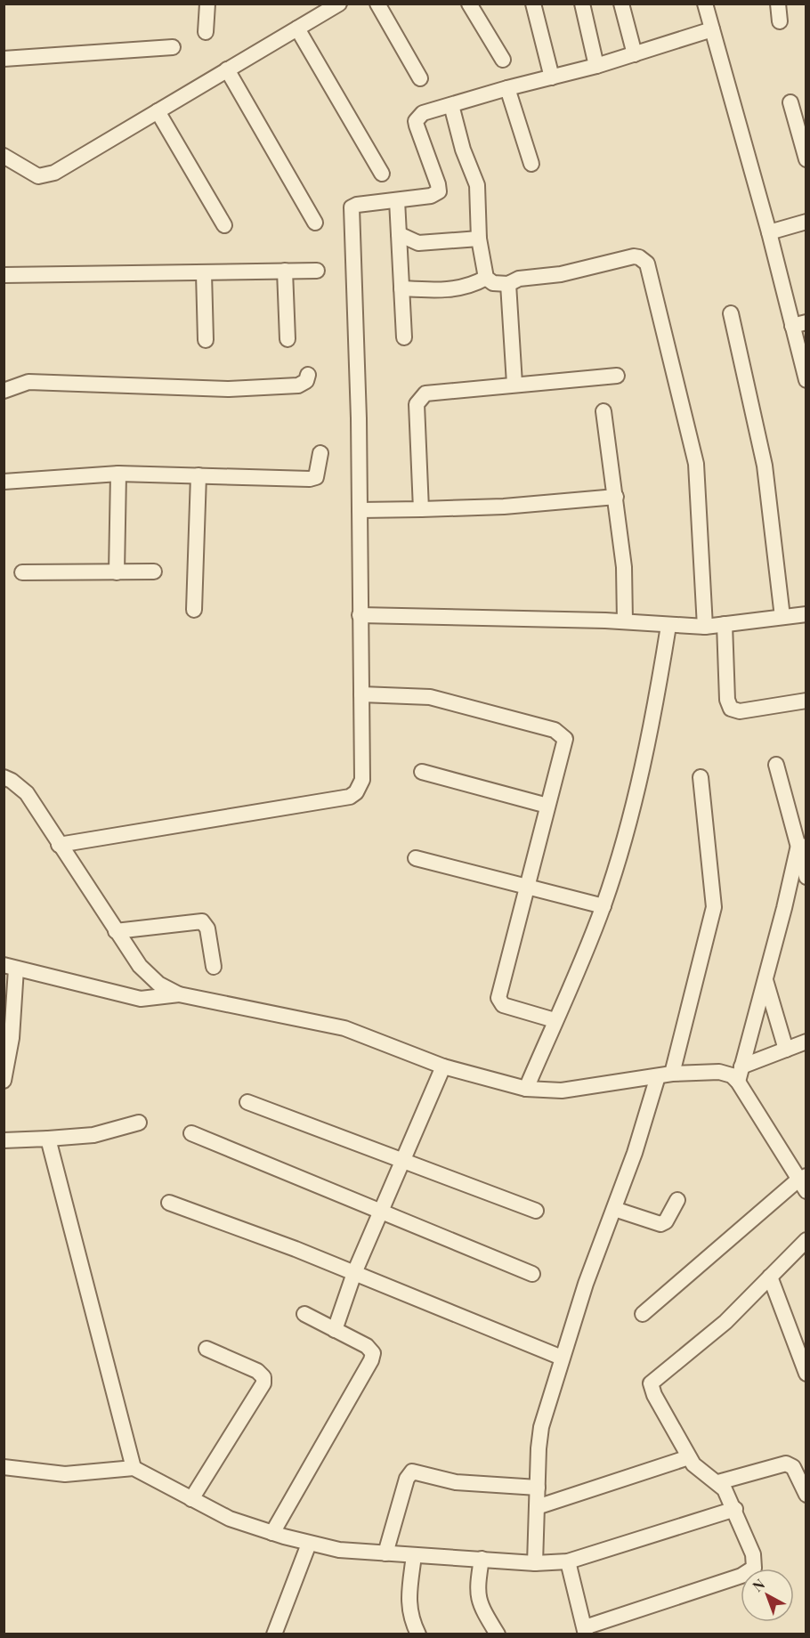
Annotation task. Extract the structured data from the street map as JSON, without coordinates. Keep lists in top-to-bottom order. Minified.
{"north":"top left"}
